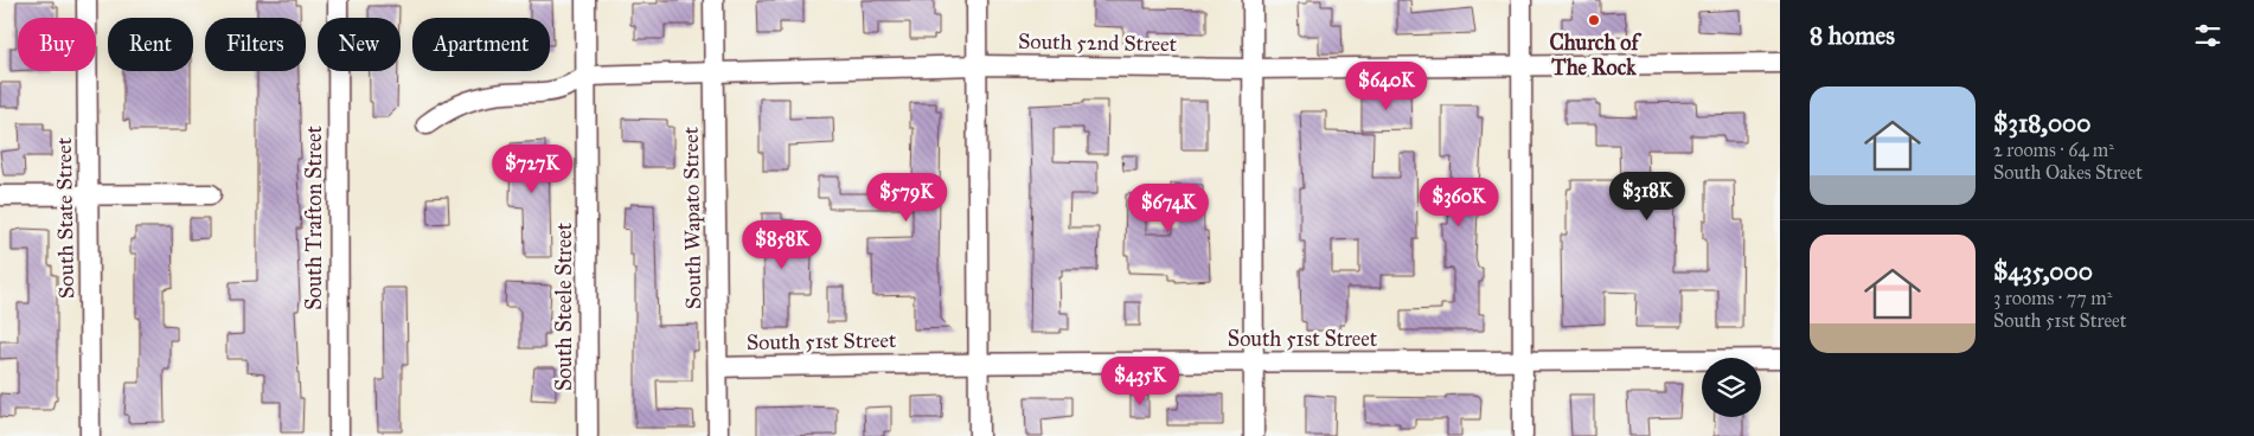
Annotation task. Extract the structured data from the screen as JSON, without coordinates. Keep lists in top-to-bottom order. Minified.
{"streets":{"street":["South 52nd Street","South State Street","South Trafton Street","South Wapato Street","South Steele Street","South 51st Street"]},"crossings":[["South 52nd Street","South Wapato Street"],["South 52nd Street","South Steele Street"],["South Wapato Street","South 51st Street"]],"places":["Church of The Rock"],"page":{"heading":"8 homes","chip":["Buy","Rent","Filters","New","Apartment"],"price":["$640K","$727K","$318K","$579K","$360K","$674K","$858K","$435K"],"list":[{"name":"$318,000","note":"2 rooms · 64 m² · South Oakes Street"},{"name":"$435,000","note":"3 rooms · 77 m² · South 51st Street"}]}}
